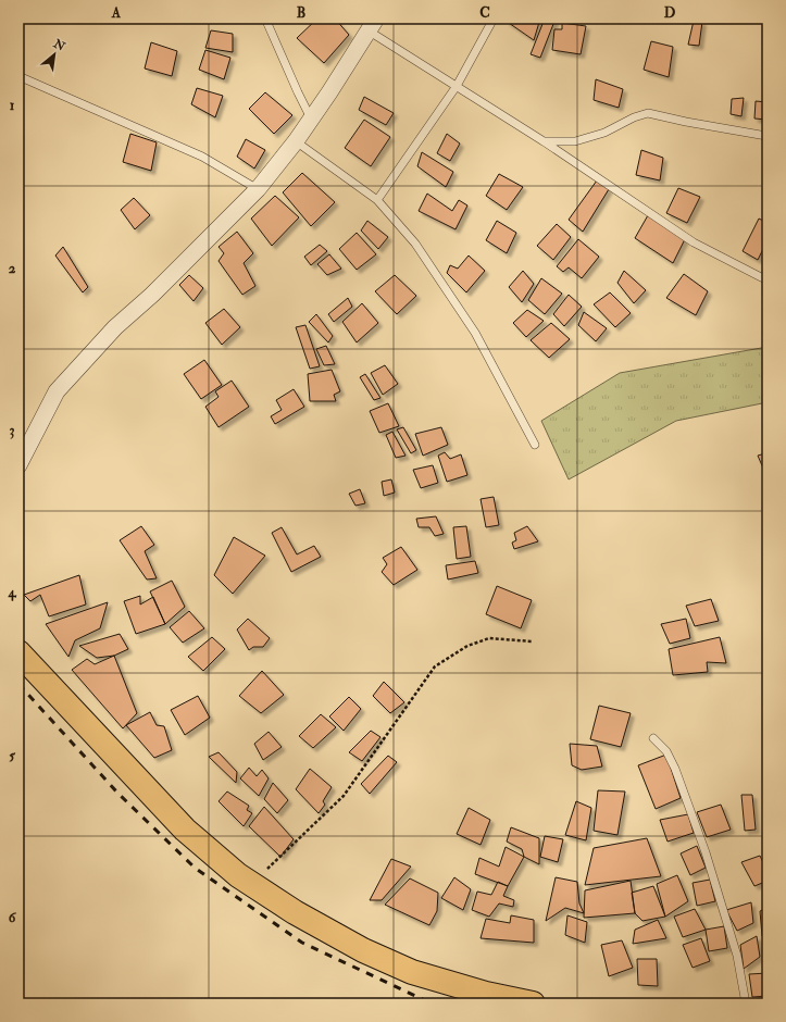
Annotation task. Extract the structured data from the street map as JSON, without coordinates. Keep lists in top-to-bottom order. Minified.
{"north":"top right","grid":{"columns":["A","B","C","D"],"rows":["1","2","3","4","5","6"]}}
